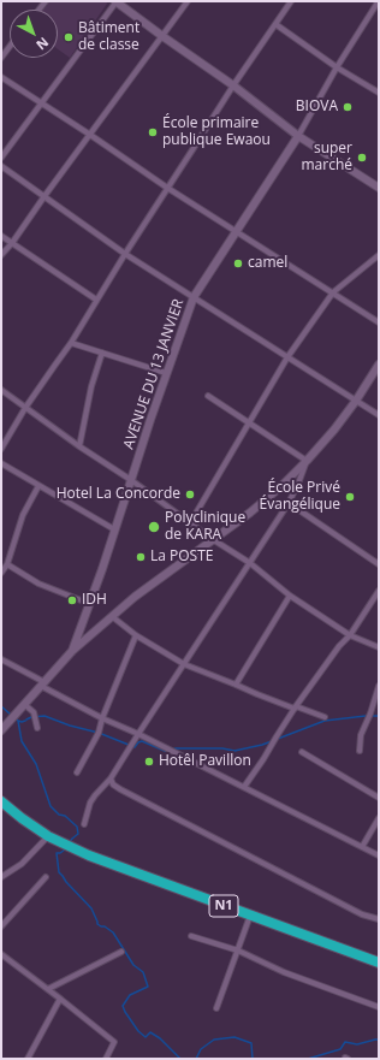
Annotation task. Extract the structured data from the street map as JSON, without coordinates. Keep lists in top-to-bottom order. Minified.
{"streets":{"highway":["N1"],"main road":["AVENUE DU 13 JANVIER"]},"places":["Bâtiment de classe","BIOVA","École primaire publique Ewaou","super marché","camel","Hotel La Concorde","École Privé Évangélique","Polyclinique de KARA","La POSTE","IDH","Hotêl Pavillon"],"north":"bottom right"}
